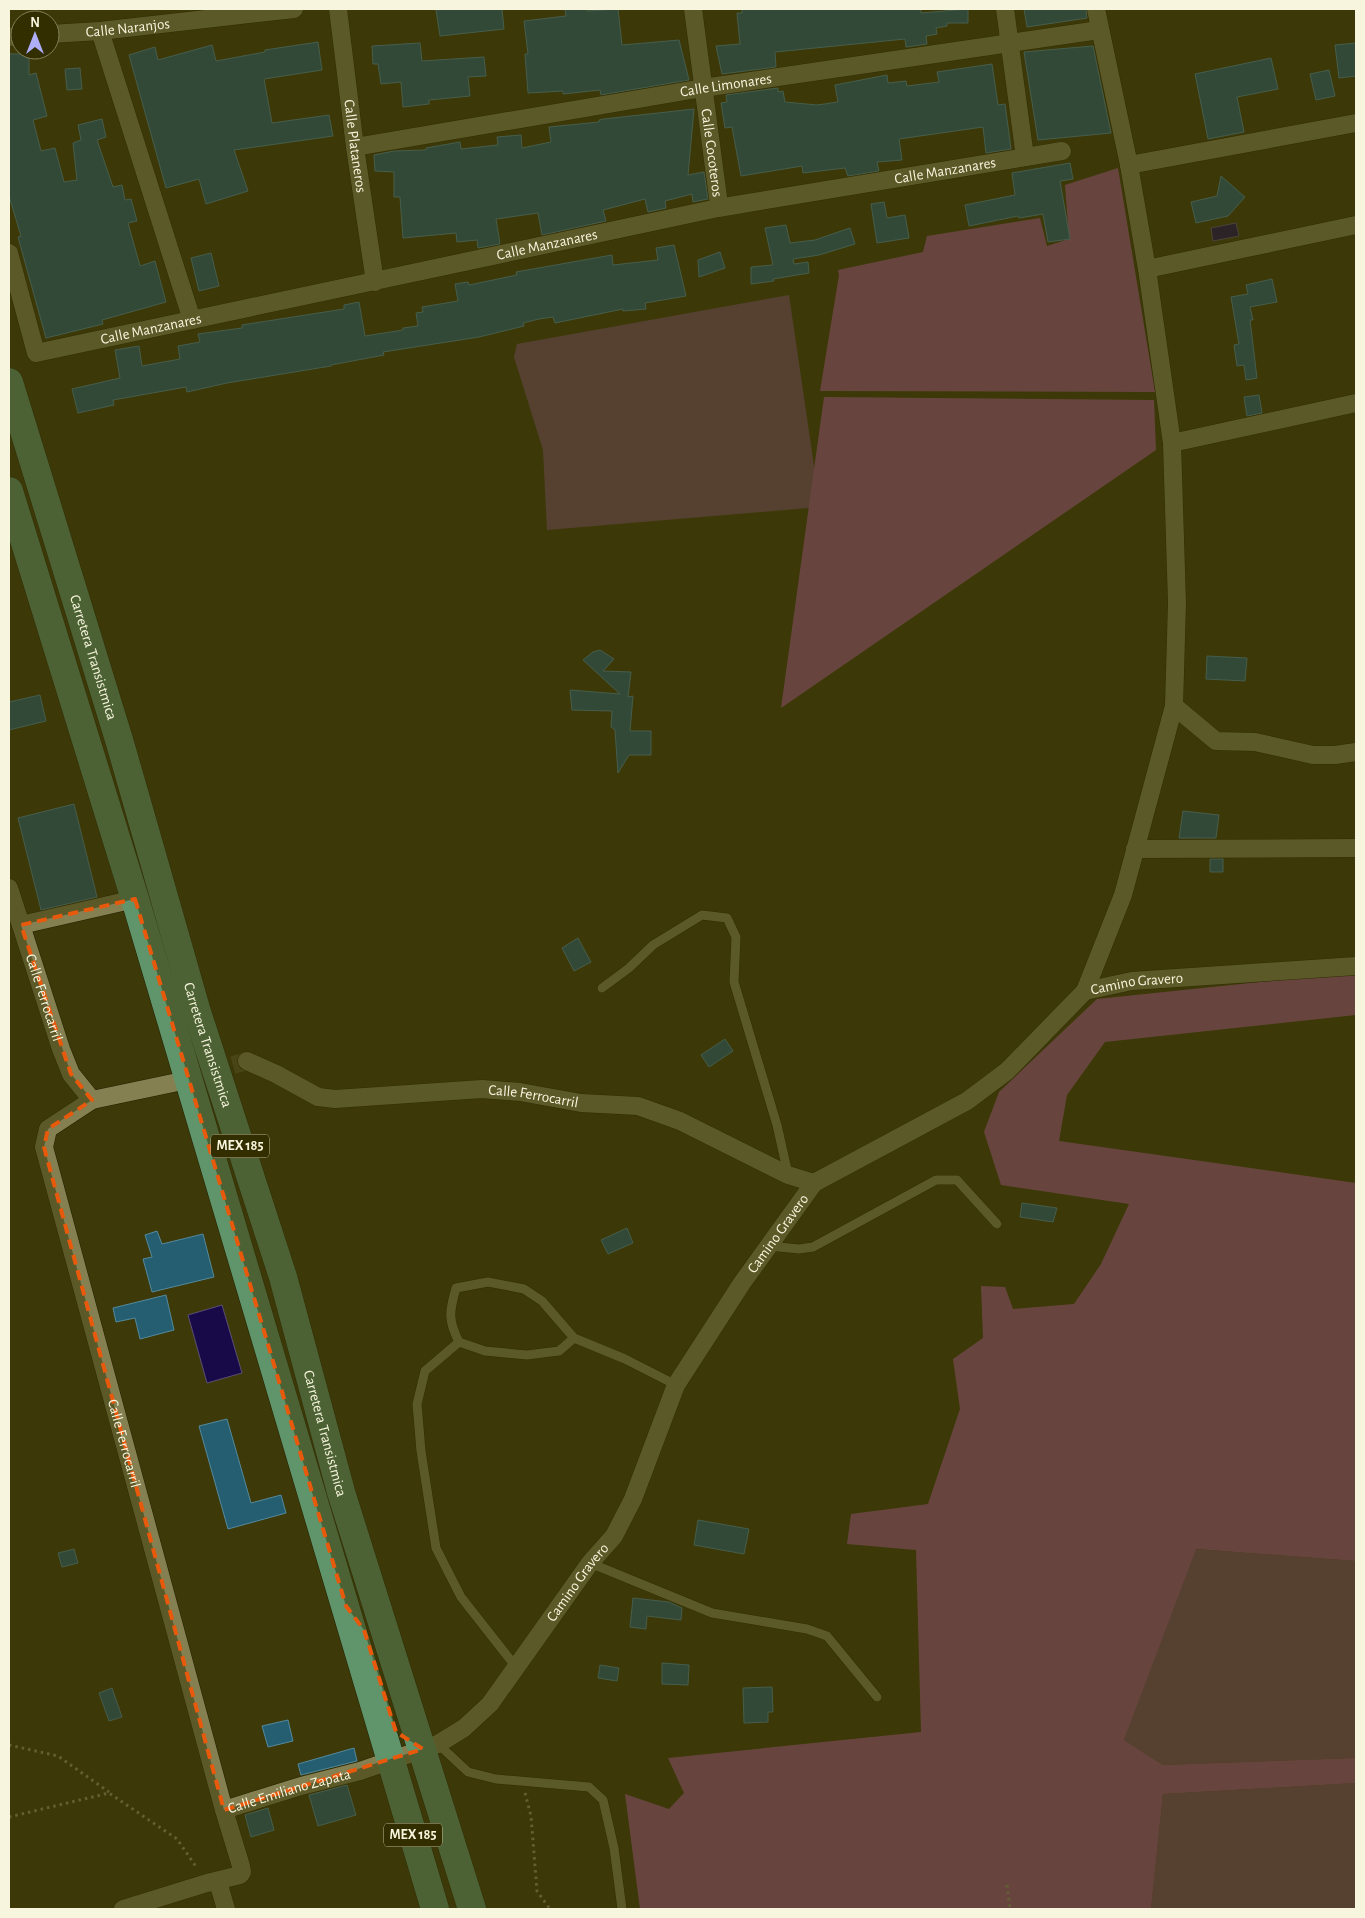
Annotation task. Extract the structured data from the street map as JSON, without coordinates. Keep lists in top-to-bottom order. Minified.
{"streets":{"main road":["Carretera Transistmica","MEX 185"],"street":["Calle Naranjos","Calle Limonares","Calle Plataneros","Calle Cocoteros","Calle Manzanares","Camino Gravero","Calle Ferrocarril","Calle Emiliano Zapata"]},"crossings":[["Calle Limonares","Calle Plataneros"],["Calle Limonares","Calle Cocoteros"],["Calle Plataneros","Calle Manzanares"],["Calle Cocoteros","Calle Manzanares"],["Carretera Transistmica","Camino Gravero"],["Carretera Transistmica","Calle Emiliano Zapata"],["Camino Gravero","Calle Ferrocarril"],["Camino Gravero","Calle Emiliano Zapata"],["Calle Ferrocarril","Calle Emiliano Zapata"]],"north":"top"}
